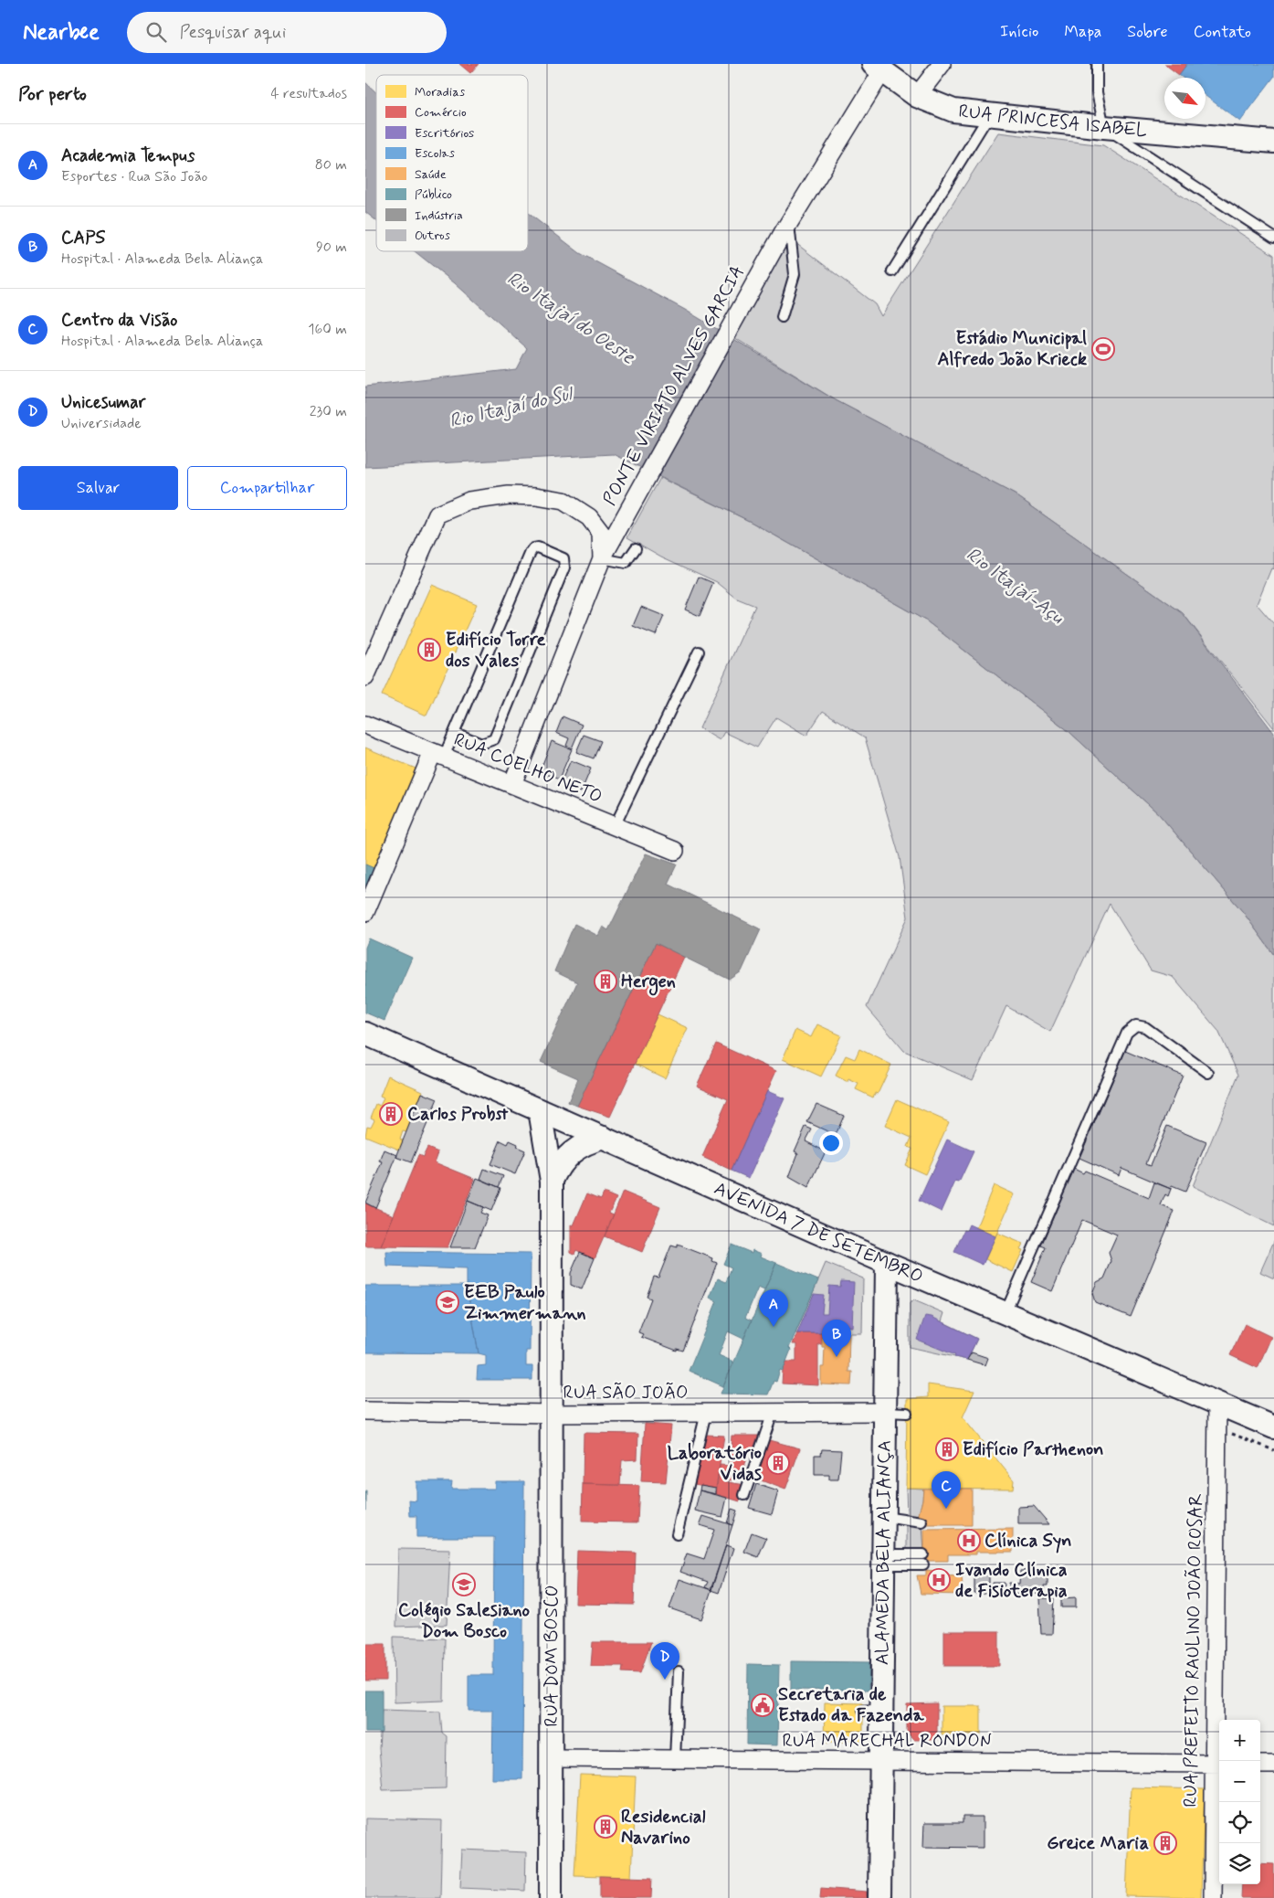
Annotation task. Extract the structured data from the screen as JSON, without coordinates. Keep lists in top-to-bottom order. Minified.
{"streets":{"street":["RUA PRINCESA ISABEL","PONTE VIRIATO ALVES GARCIA","RUA COELHO NETO","AVENIDA 7 DE SETEMBRO","RUA SÃO JOÃO","ALAMEDA BELA ALIANÇA","RUA PREFEITO RAULINO JOÃO ROSAR","RUA DOM BOSCO","RUA MARECHAL RONDON"]},"crossings":[["RUA PRINCESA ISABEL","PONTE VIRIATO ALVES GARCIA"],["PONTE VIRIATO ALVES GARCIA","RUA COELHO NETO"],["AVENIDA 7 DE SETEMBRO","ALAMEDA BELA ALIANÇA"],["AVENIDA 7 DE SETEMBRO","RUA PREFEITO RAULINO JOÃO ROSAR"],["AVENIDA 7 DE SETEMBRO","RUA DOM BOSCO"],["RUA SÃO JOÃO","ALAMEDA BELA ALIANÇA"],["RUA SÃO JOÃO","RUA DOM BOSCO"],["ALAMEDA BELA ALIANÇA","RUA MARECHAL RONDON"],["RUA PREFEITO RAULINO JOÃO ROSAR","RUA MARECHAL RONDON"],["RUA DOM BOSCO","RUA MARECHAL RONDON"]],"water":["Rio Itajaí do Oeste","Rio Itajaí do Sul","Rio Itajaí-Açu"],"places":{"sports":["Estádio Municipal Alfredo João Krieck"],"building":["Edifício Torre dos Vales","Hergen","Carlos Probst","Edifício Parthenon","Laboratório Vidas","Residencial Navarino","Greice Maria"],"school or university":["EEB Paulo Zimmermann","Colégio Salesiano Dom Bosco"],"hospital":["Clínica Syn","Ivando Clínica de Fisioterapia"],"public building":["Secretaria de Estado da Fazenda"]},"legend":["Moradias","Comércio","Escritórios","Escolas","Saúde","Público","Indústria","Outros"],"north":"bottom right","page":{"header":"Nearbee","search":"Pesquisar aqui","nav":["Início","Mapa","Sobre","Contato"],"heading":["Por perto","4 resultados"],"list":[{"mark":"A","name":"Academia Tempus","note":"Esportes · Rua São João","value":"80 m"},{"mark":"B","name":"CAPS","note":"Hospital · Alameda Bela Aliança","value":"90 m"},{"mark":"C","name":"Centro da Visão","note":"Hospital · Alameda Bela Aliança","value":"160 m"},{"mark":"D","name":"Unicesumar","note":"Universidade","value":"230 m"}],"buttons":["Salvar","Compartilhar"],"pins":["A","B","C","D"],"map_buttons":["+","−"]}}
